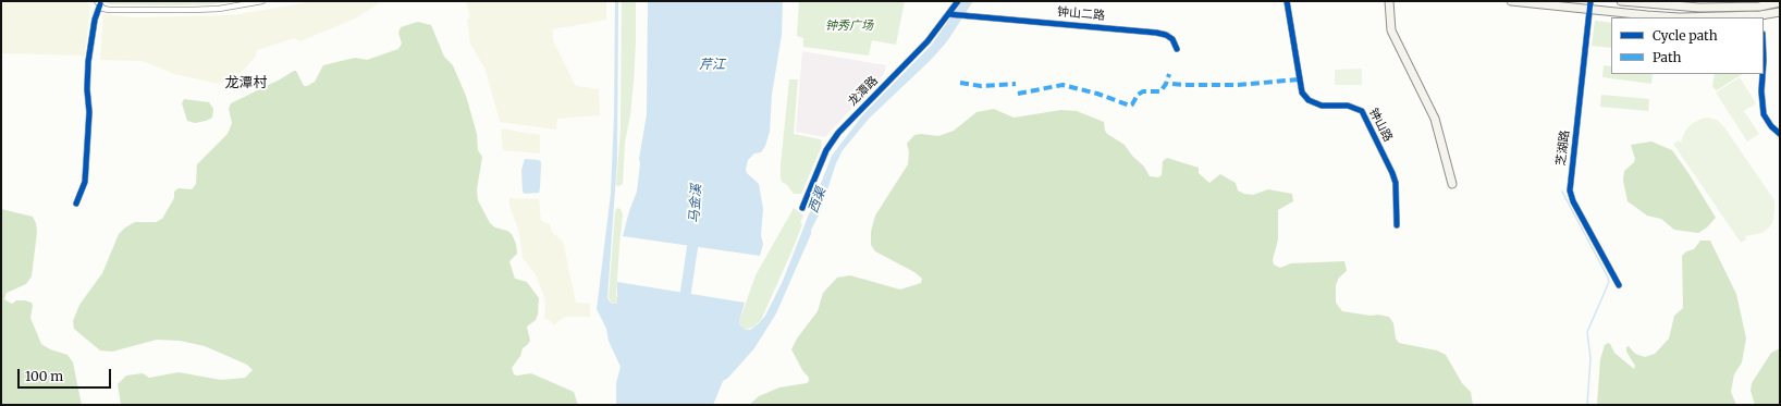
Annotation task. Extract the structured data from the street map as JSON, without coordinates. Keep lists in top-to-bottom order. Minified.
{"streets":{"street":["钟山二路","龙潭路","钟山路","芝湖路"]},"crossings":[["钟山二路","龙潭路"]],"districts":["龙潭村"],"water":["芹江","西渠","马金溪"],"parks":["钟秀广场"],"legend":["Cycle path","Path"],"scale_bar":"100 m"}
